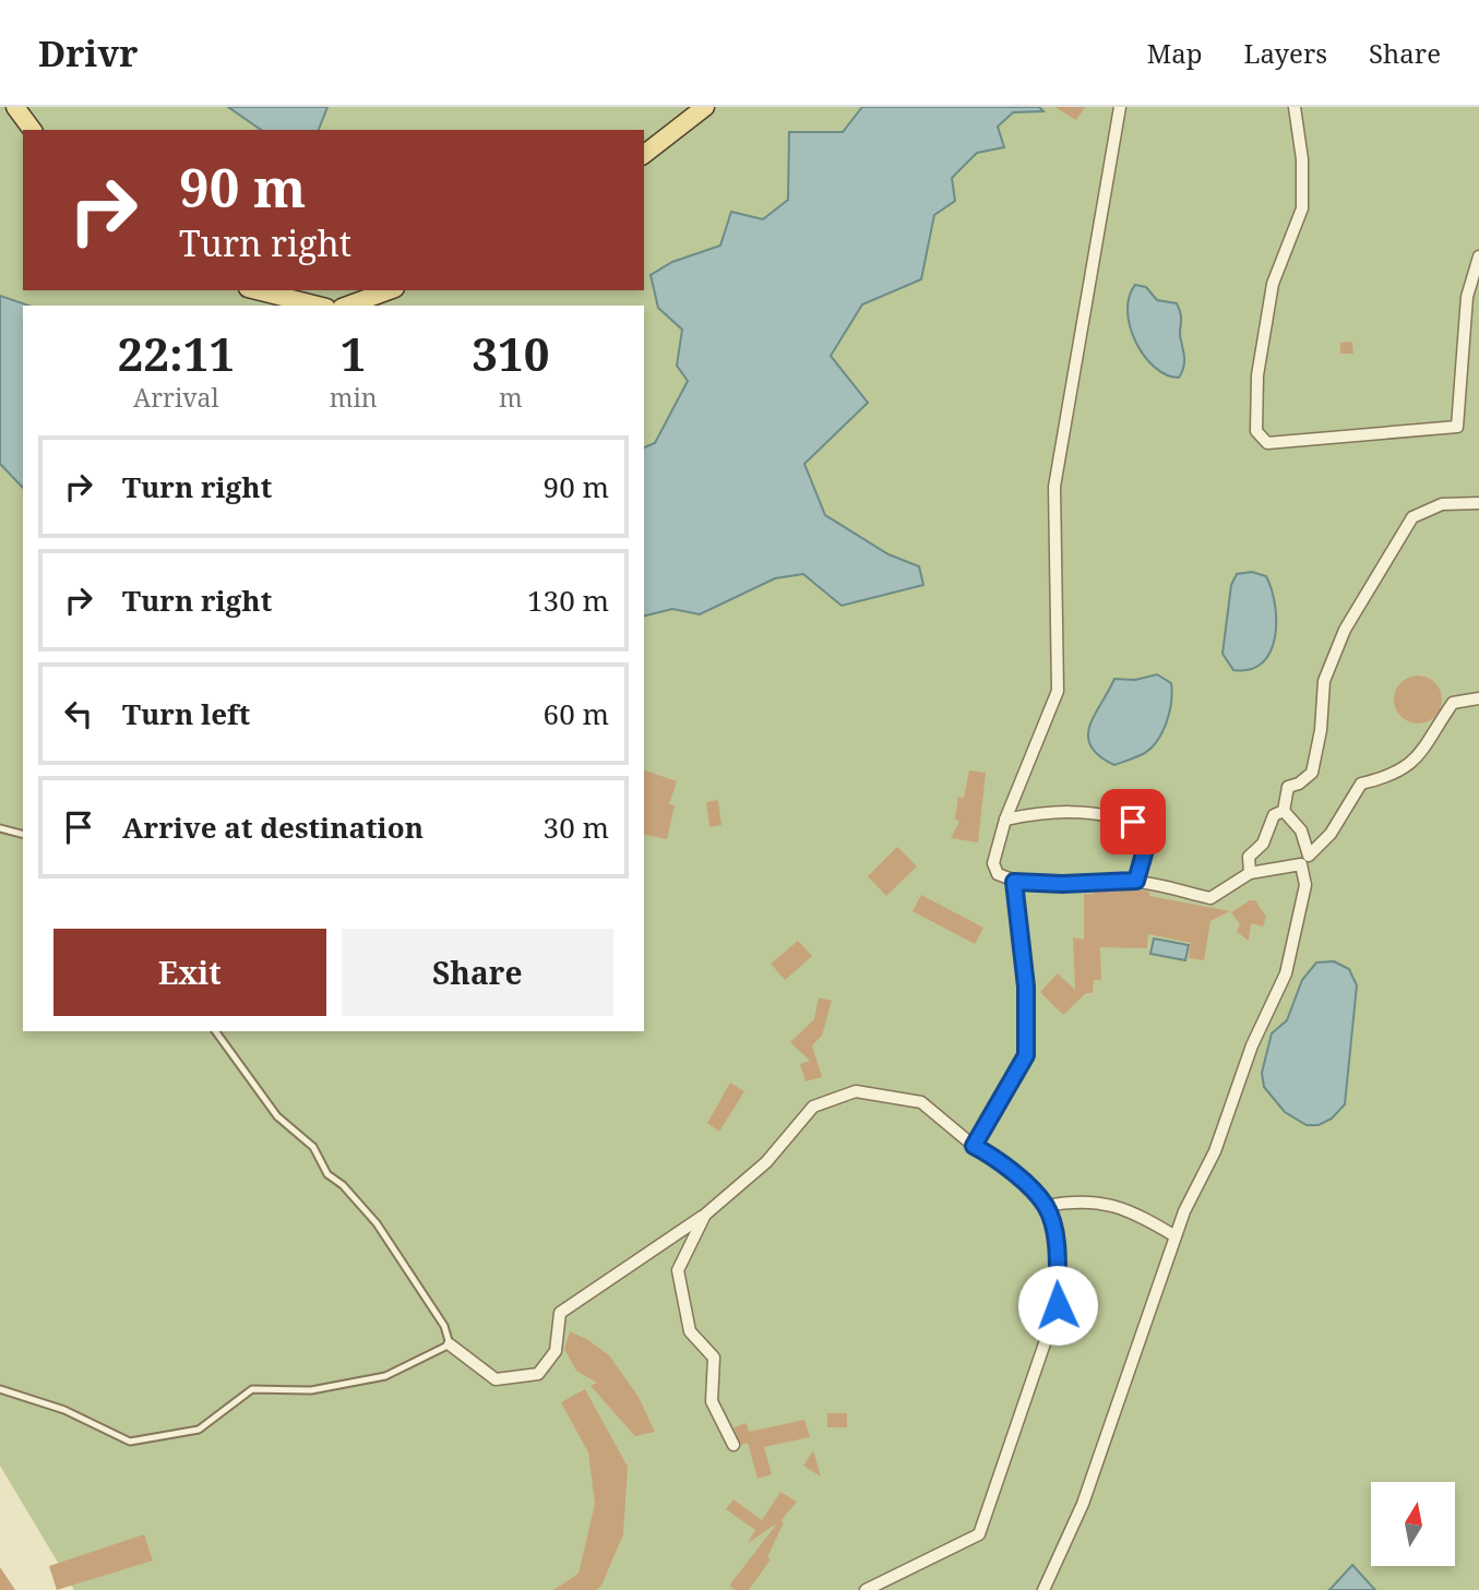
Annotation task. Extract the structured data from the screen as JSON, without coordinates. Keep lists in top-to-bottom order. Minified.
{"north":"top","page":{"header":"Drivr","nav":["Map","Layers","Share"],"turn":["90 m","Turn right"],"eta":["22:11","Arrival","1","min","310","m"],"list":[{"name":"Turn right","value":"90 m"},{"name":"Turn right","value":"130 m"},{"name":"Turn left","value":"60 m"},{"name":"Arrive at destination","value":"30 m"}],"buttons":["Exit","Share"]}}
